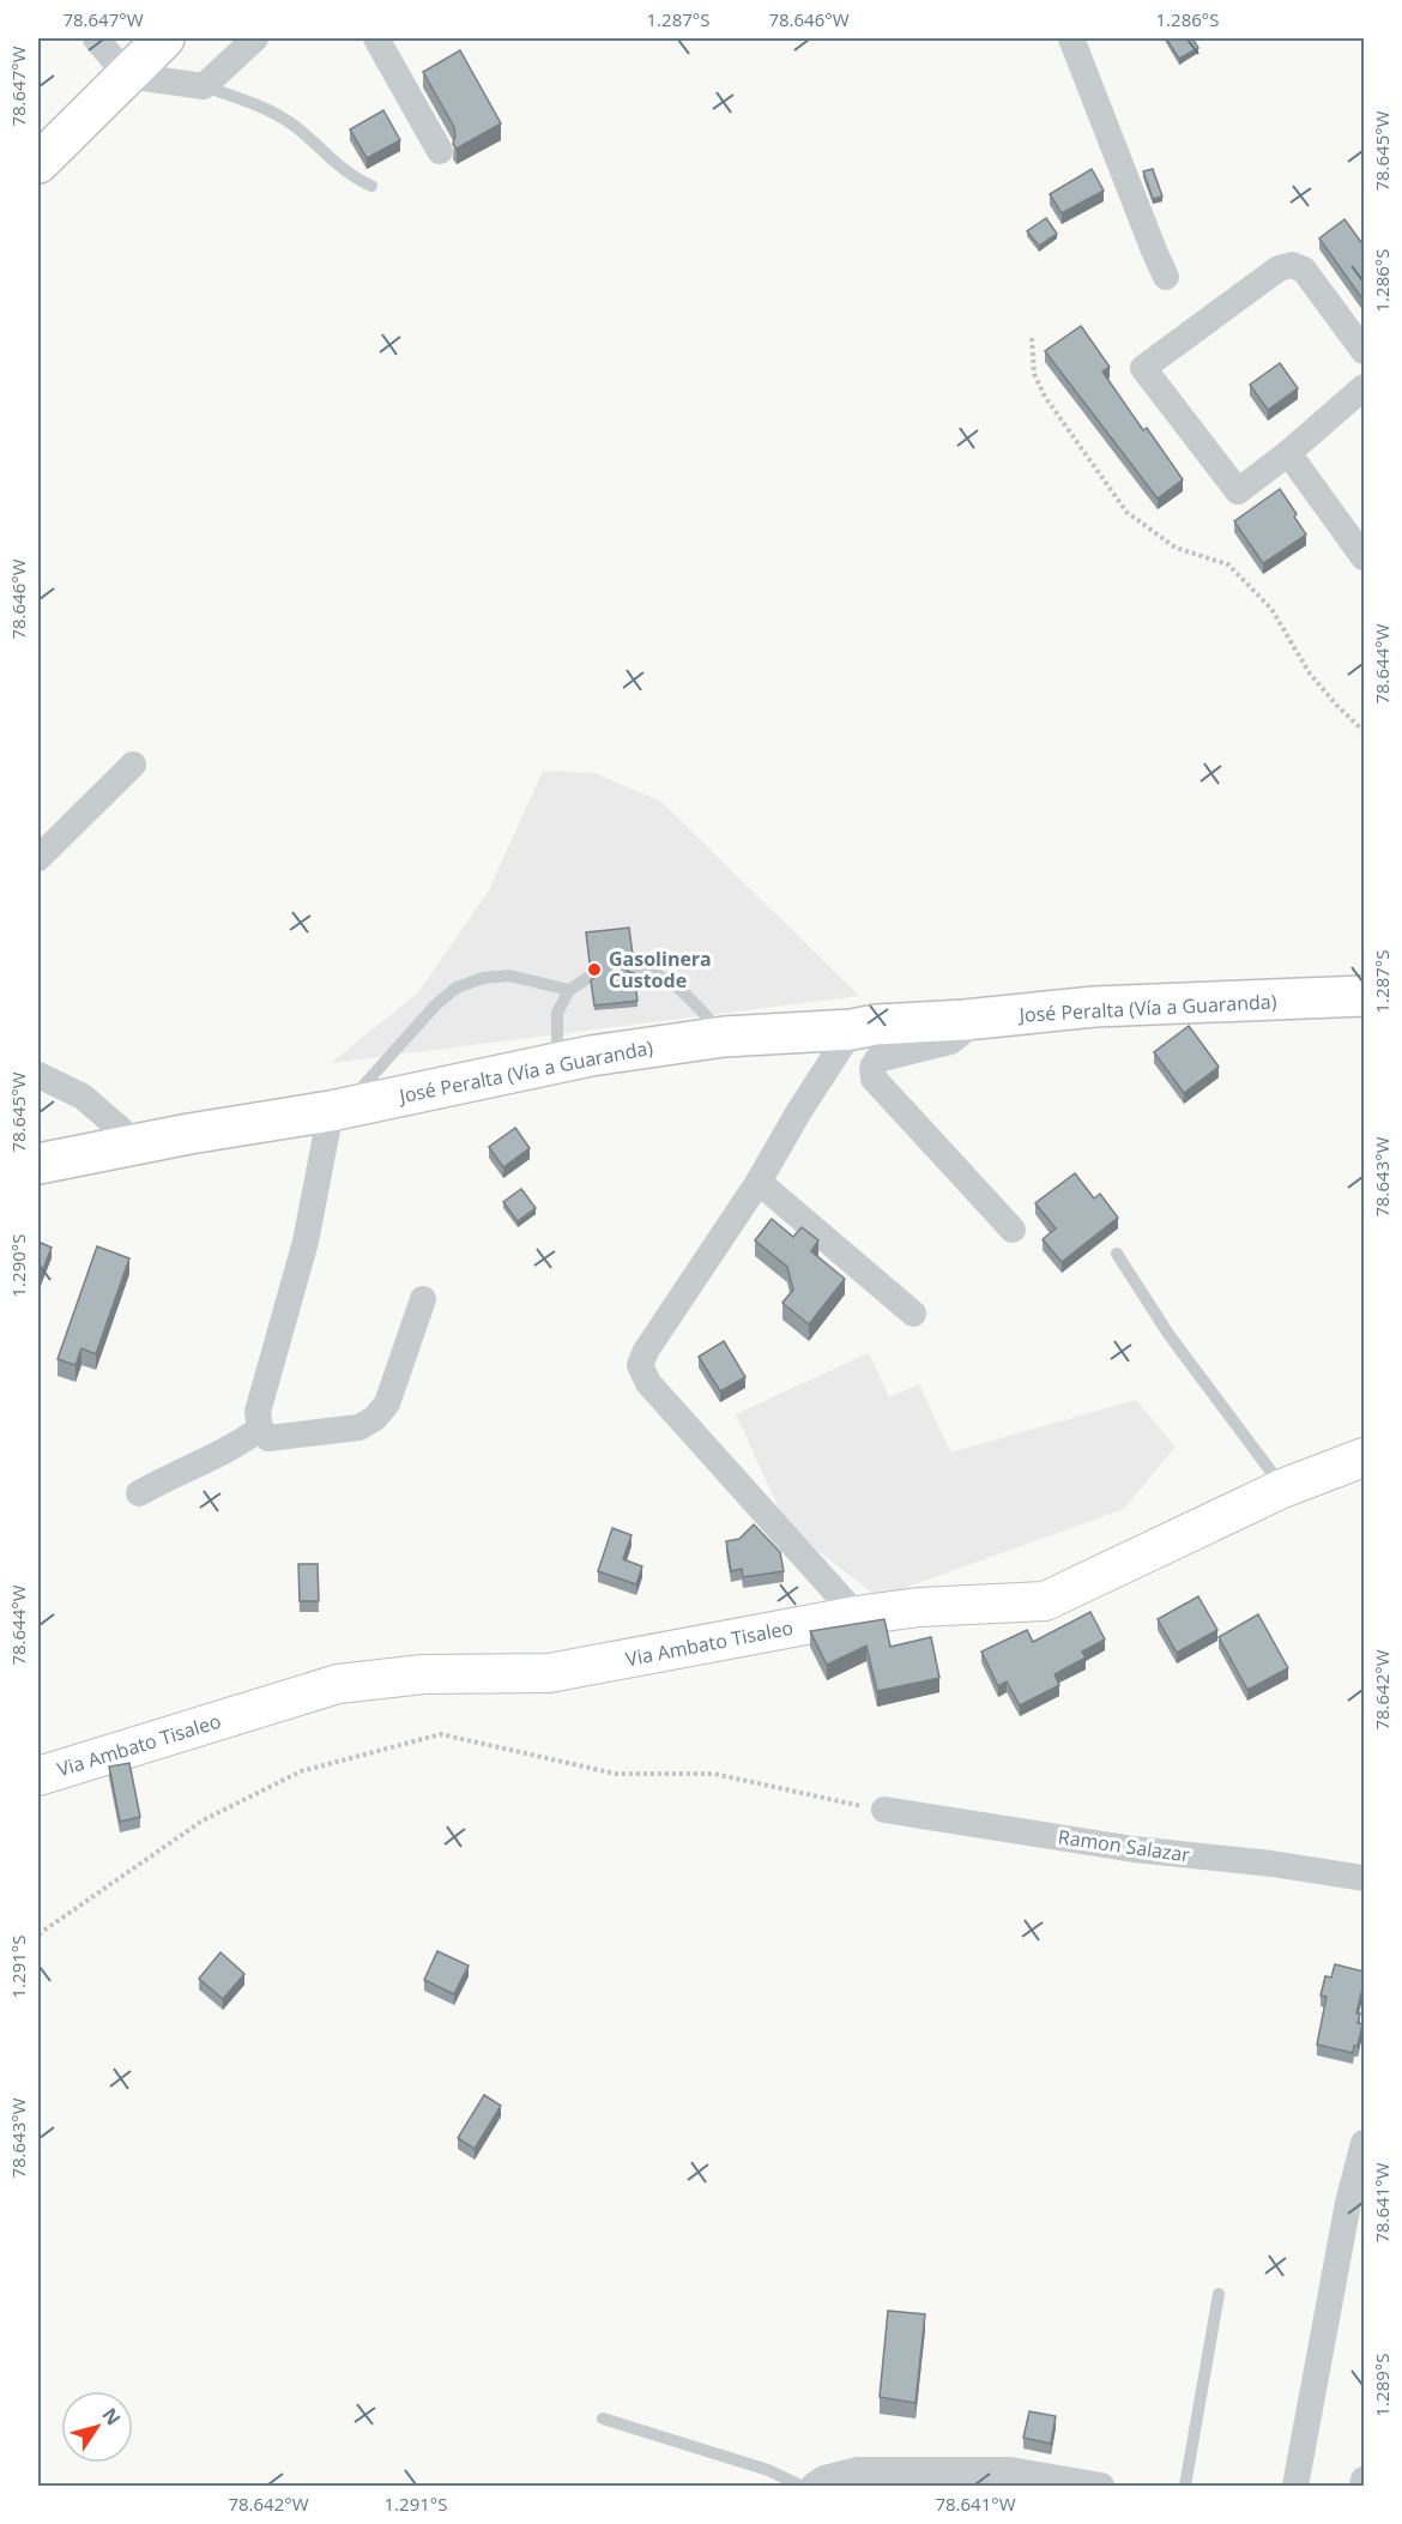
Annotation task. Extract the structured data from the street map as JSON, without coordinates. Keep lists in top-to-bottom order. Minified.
{"streets":{"highway":["José Peralta (Vía a Guaranda)"],"main road":["Via Ambato Tisaleo"],"street":["Ramon Salazar"]},"places":["Gasolinera Custode"],"north":"top right","coordinates":["78.647°W","1.287°S","78.646°W","1.286°S","78.645°W","78.644°W","78.643°W","1.290°S","78.642°W","1.291°S","78.641°W","1.289°S"]}
